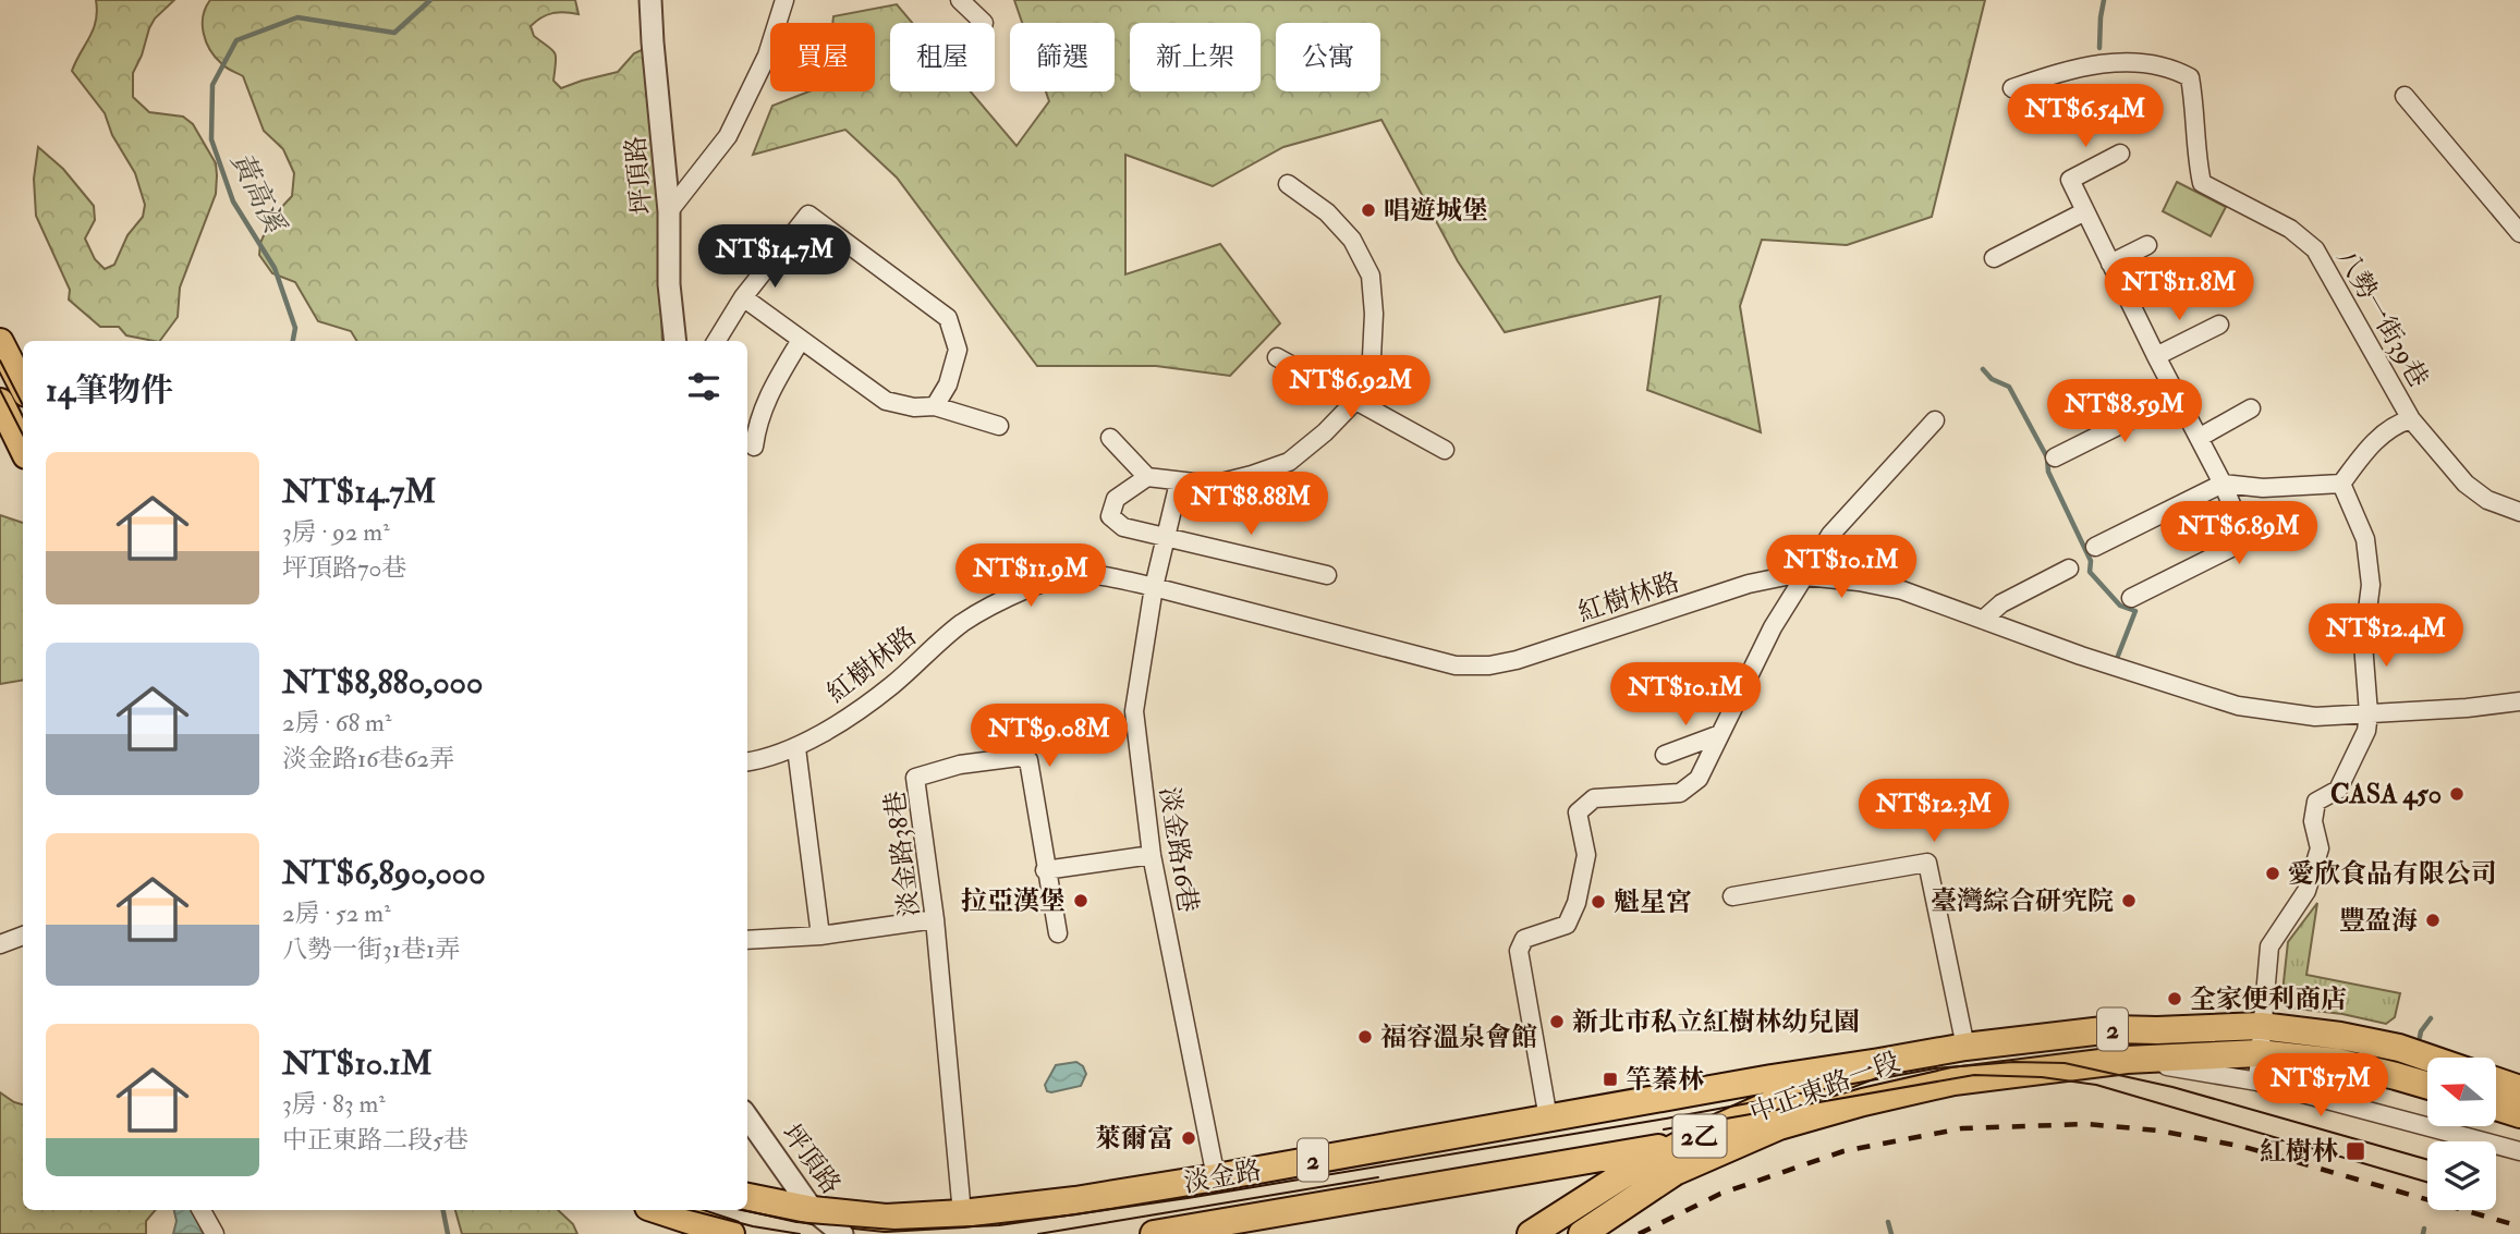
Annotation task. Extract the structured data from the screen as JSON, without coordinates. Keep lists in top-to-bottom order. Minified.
{"streets":{"main road":["2","中正東路一段","2乙","淡金路"],"street":["坪頂路","八勢一街39巷","紅樹林路","淡金路16巷","淡金路38巷"]},"crossings":[["坪頂路","淡金路"],["紅樹林路","淡金路16巷"],["淡金路16巷","淡金路"],["淡金路38巷","淡金路"],["2","中正東路一段"],["2","淡金路"],["中正東路一段","淡金路"]],"water":["黃高溪"],"places":{"other":["唱遊城堡","CASA 450","愛欣食品有限公司","拉亞漢堡","臺灣綜合研究院","魁星宮","豐盈海","全家便利商店","新北市私立紅樹林幼兒園","福容溫泉會館","萊爾富"],"transit":["竿蓁林","紅樹林"]},"north":"left","page":{"chip":["買屋","租屋","篩選","新上架","公寓"],"price":["NT$6.54M","NT$14.7M","NT$11.8M","NT$6.92M","NT$8.59M","NT$8.88M","NT$6.89M","NT$10.1M","NT$11.9M","NT$12.4M","NT$10.1M","NT$9.08M","NT$12.3M","NT$17M"],"heading":"14筆物件","list":[{"name":"NT$14.7M","note":"3房 · 92 m² · 坪頂路70巷"},{"name":"NT$8,880,000","note":"2房 · 68 m² · 淡金路16巷62弄"},{"name":"NT$6,890,000","note":"2房 · 52 m² · 八勢一街31巷1弄"},{"name":"NT$10.1M","note":"3房 · 83 m² · 中正東路二段5巷"}]}}
